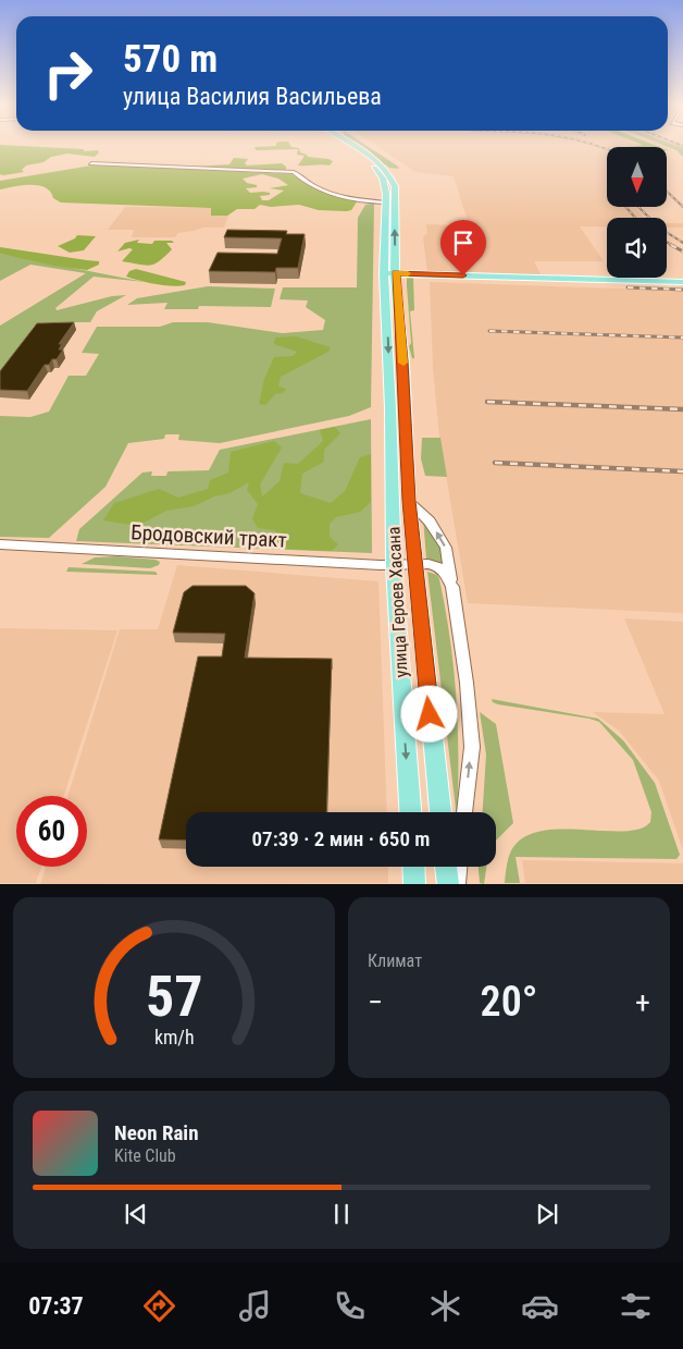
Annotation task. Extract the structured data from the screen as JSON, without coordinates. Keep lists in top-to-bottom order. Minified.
{"streets":{"main road":["улица Героев Хасана"],"street":["Бродовский тракт"]},"crossings":[["Бродовский тракт","улица Героев Хасана"]],"north":"bottom","page":{"turn":["570 m","улица Василия Васильева"],"limit":"60","trip":"07:39 · 2 мин · 650 m","tile":"Климат","heat":["−","20°","+"],"song":["Neon Rain","Kite Club"],"tabs":"07:37","gauge":["57","km/h"]}}
